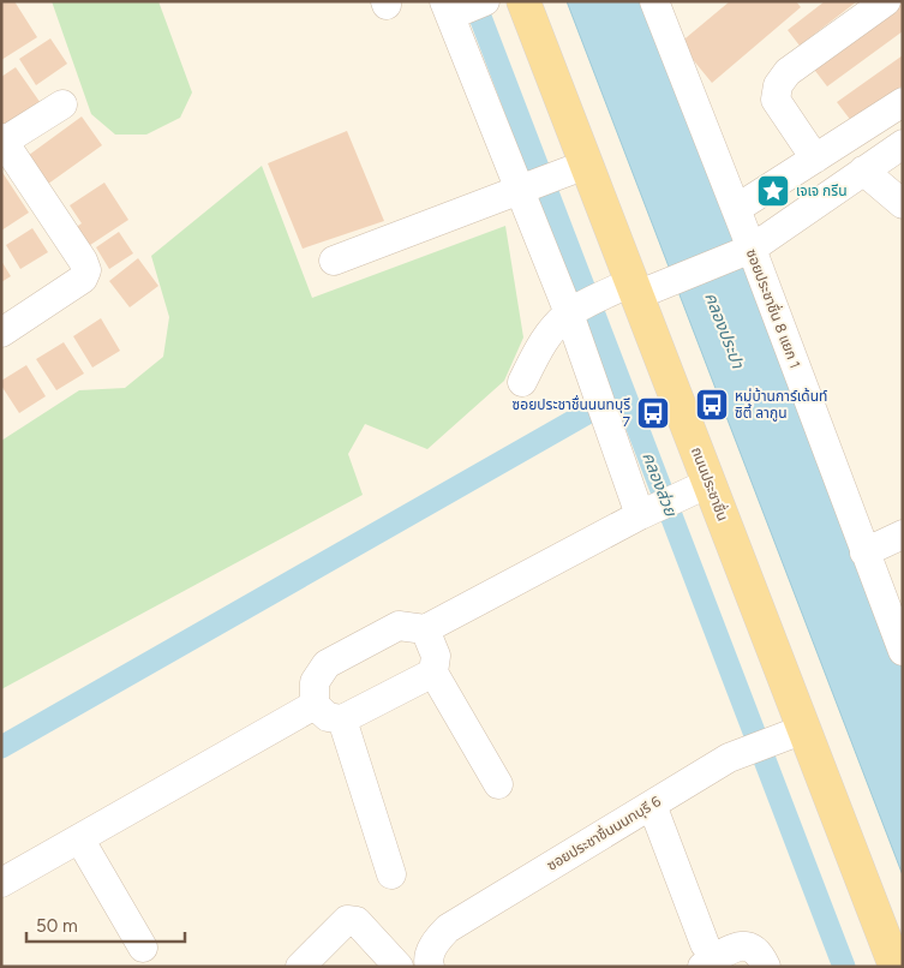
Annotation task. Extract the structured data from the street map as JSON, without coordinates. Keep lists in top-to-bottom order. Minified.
{"streets":{"main road":["ถนนประชาชื่น"],"street":["ซอยประชาชื่น 8 แยก 1","ซอยประชาชื่นนนทบุรี 6"]},"crossings":[["ถนนประชาชื่น","ซอยประชาชื่นนนทบุรี 6"]],"water":["คลองประปา","คลองส่วย"],"places":{"place":["เจเจ กรีน"],"bus stop":["หมู่บ้านการ์เด้นท์ ซิตี้ ลากูน","ซอยประชาชื่นนนทบุรี 7"]},"scale_bar":"50 m"}
